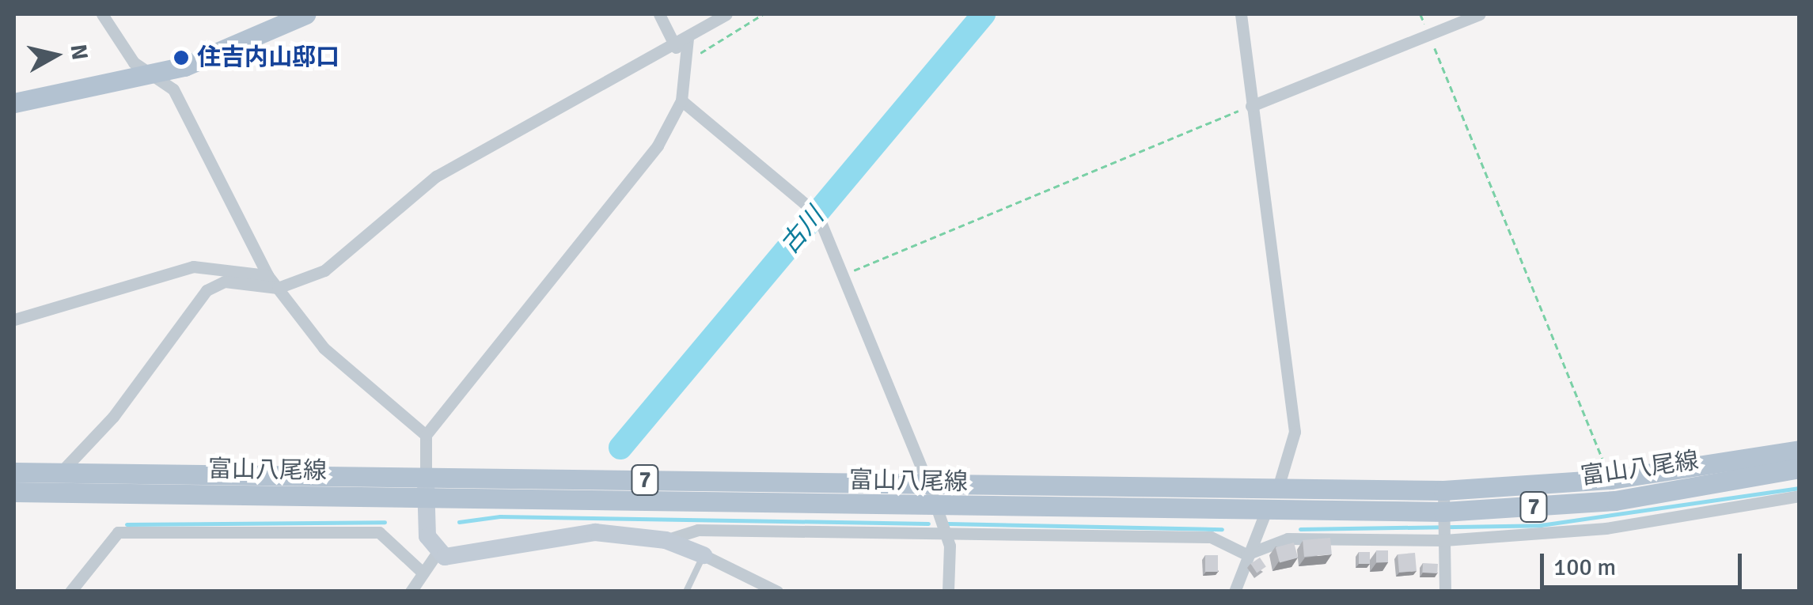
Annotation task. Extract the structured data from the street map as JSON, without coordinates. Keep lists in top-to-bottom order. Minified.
{"streets":{"main road":["富山八尾線","7"]},"water":["古川"],"places":["住吉内山邸口"],"scale_bar":"100 m","north":"right"}
